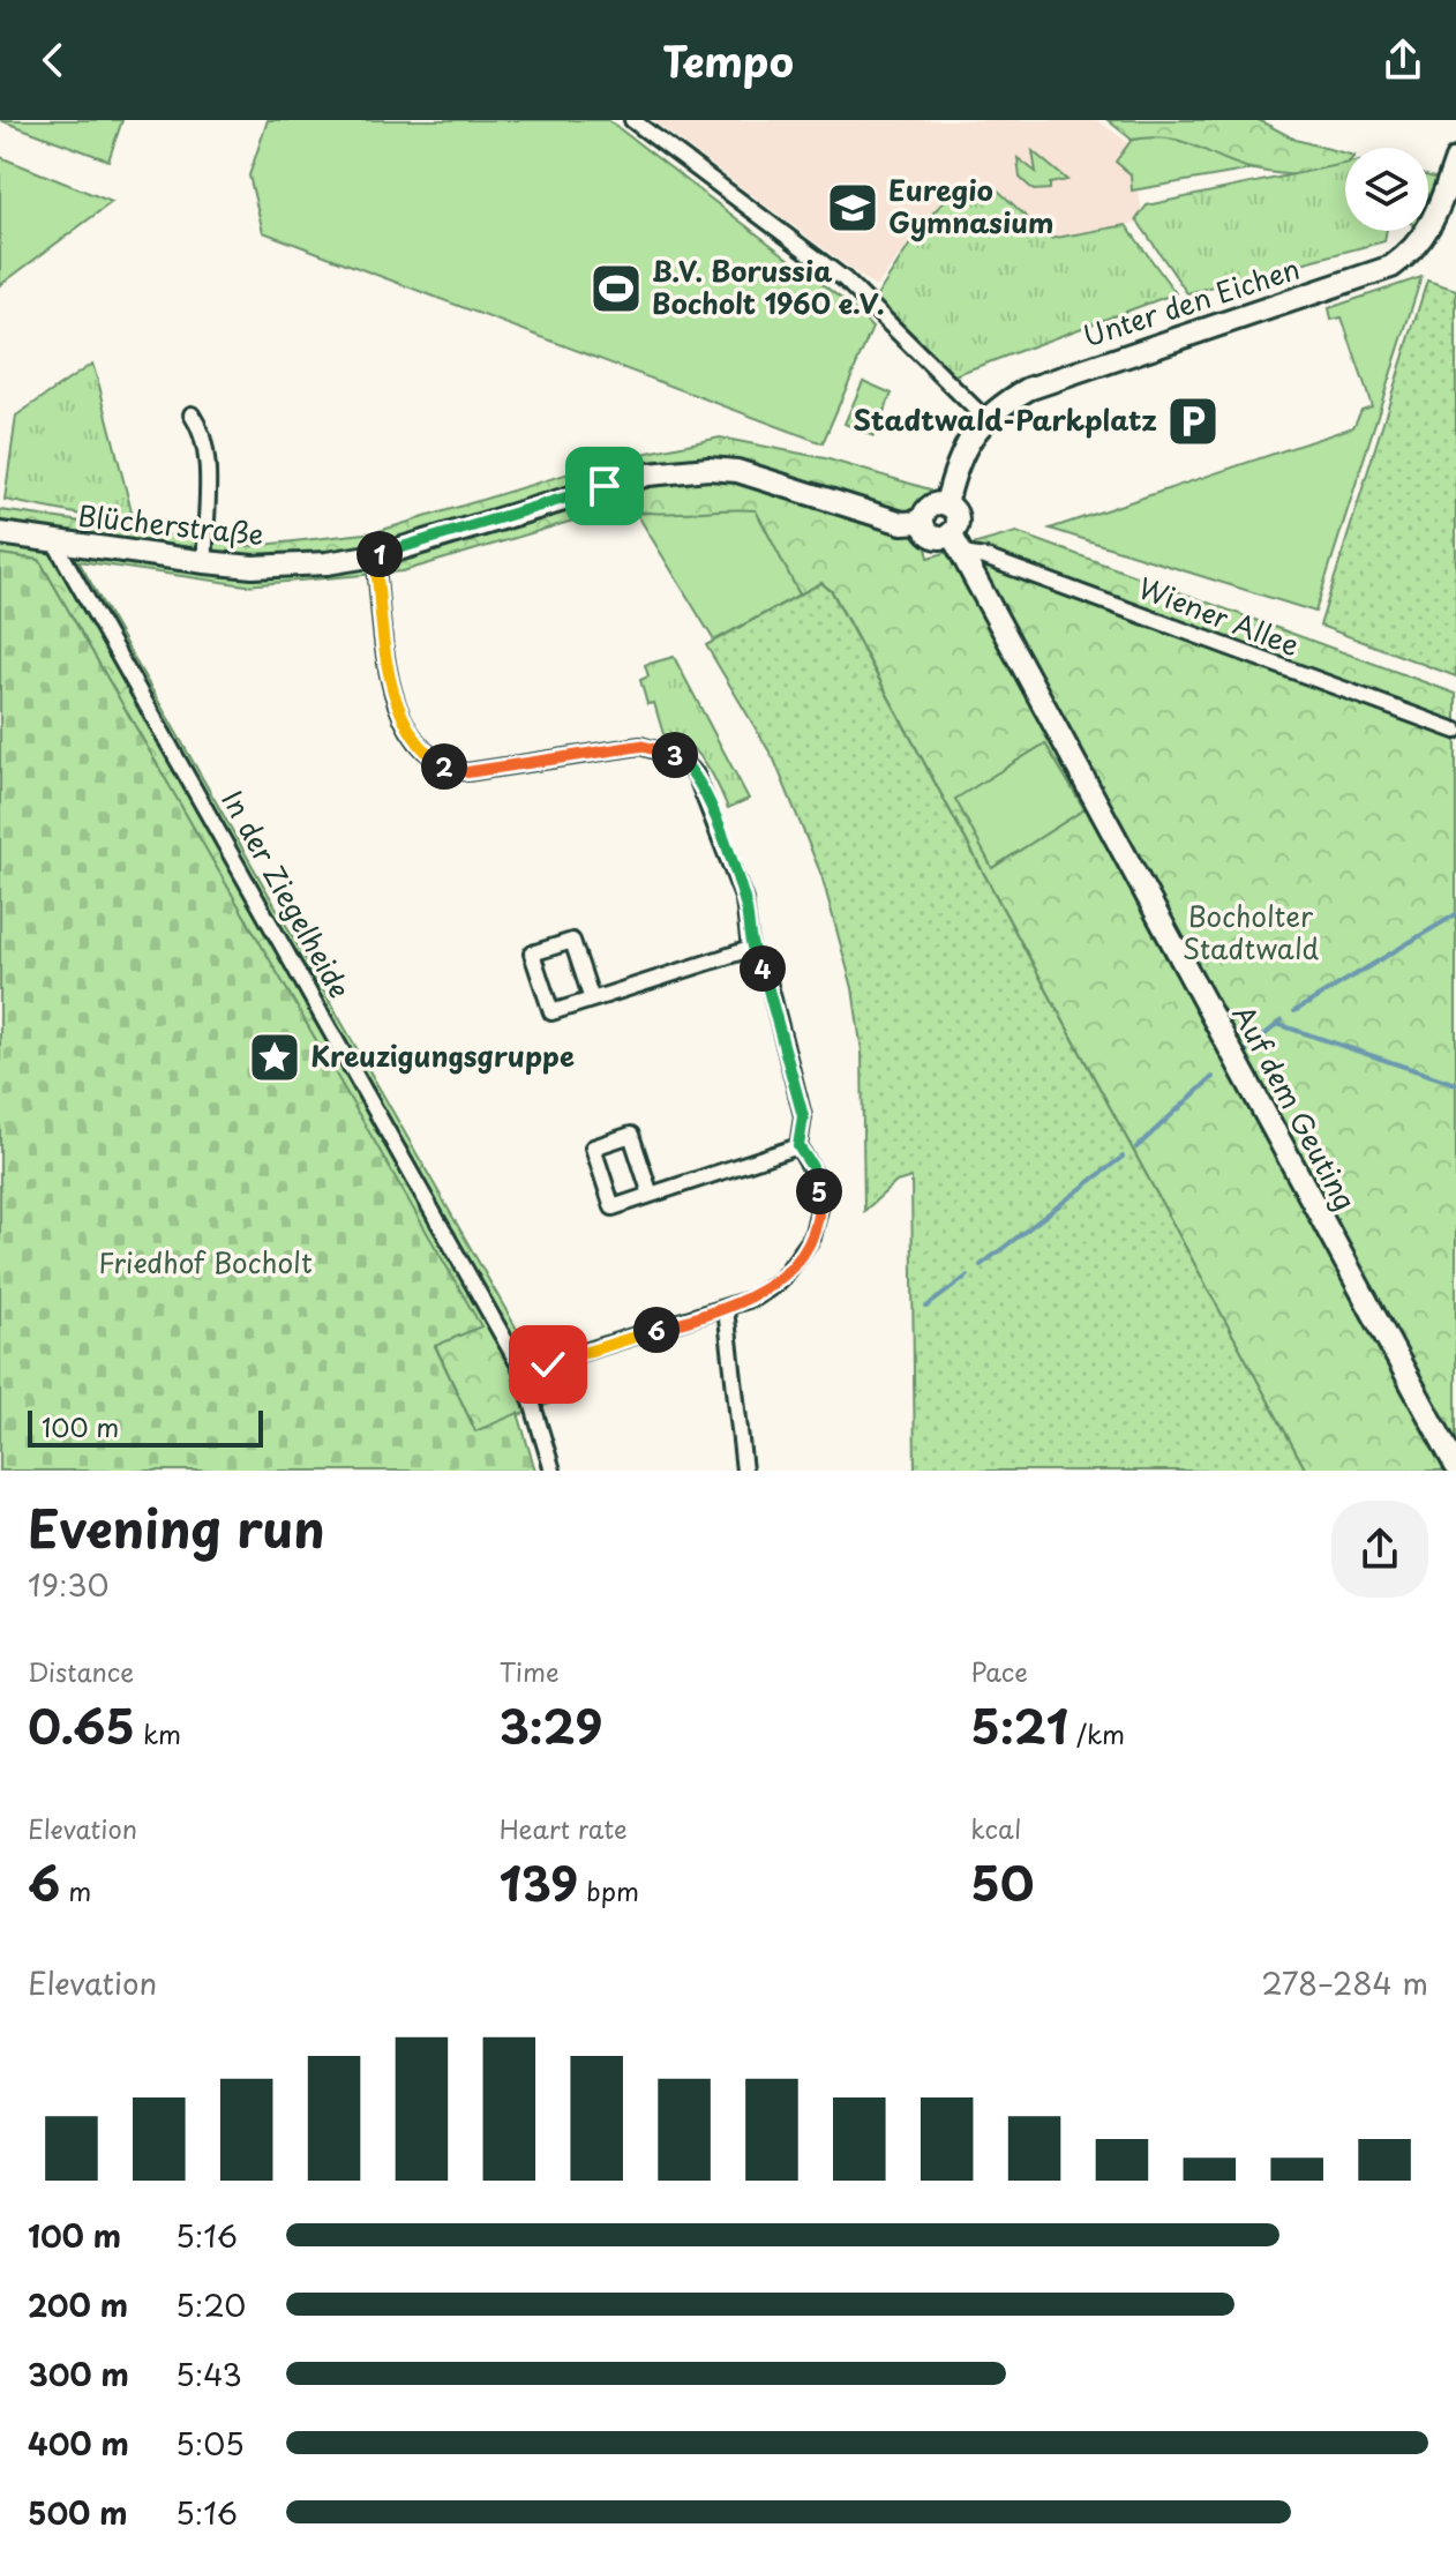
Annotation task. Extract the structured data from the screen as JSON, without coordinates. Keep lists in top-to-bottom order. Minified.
{"streets":{"street":["Unter den Eichen","Blücherstraße","Wiener Allee","In der Ziegelheide","Auf dem Geuting"]},"crossings":[["Unter den Eichen","Blücherstraße"],["Unter den Eichen","Auf dem Geuting"],["Blücherstraße","In der Ziegelheide"],["Blücherstraße","Auf dem Geuting"],["Wiener Allee","Auf dem Geuting"]],"parks":["Bocholter Stadtwald","Friedhof Bocholt"],"places":{"school or university":["Euregio Gymnasium"],"sports":["B.V. Borussia Bocholt 1960 e.V."],"parking":["Stadtwald-Parkplatz"],"place":["Kreuzigungsgruppe"]},"scale_bar":"100 m","page":{"header":"Tempo","pins":["1","3","2","4","5","6"],"scale":"100 m","heading":["Evening run","19:30"],"stats":[["Distance","0.65 km"],["Time","3:29"],["Pace","5:21 /km"],["Elevation","6 m"],["Heart rate","139 bpm"],["kcal","50"]],"chart":["Elevation","278–284 m"],"list":[{"name":"100 m","note":"5:16"},{"name":"200 m","note":"5:20"},{"name":"300 m","note":"5:43"},{"name":"400 m","note":"5:05"},{"name":"500 m","note":"5:16"}]}}
